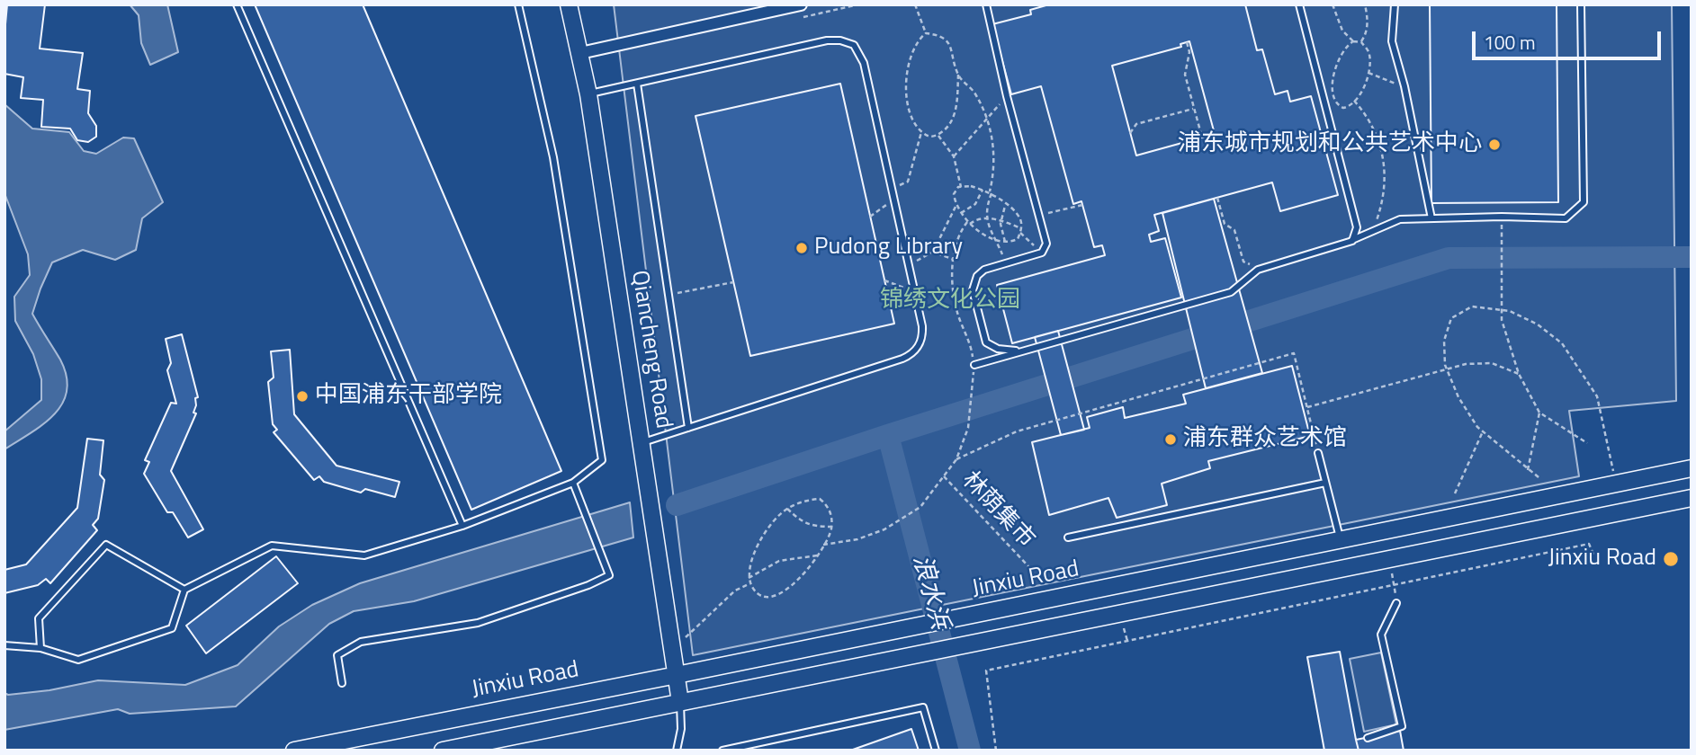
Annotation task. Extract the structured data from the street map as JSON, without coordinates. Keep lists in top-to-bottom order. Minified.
{"streets":{"main road":["Qiancheng Road","Jinxiu Road"],"path":["林荫集市"]},"crossings":[["Qiancheng Road","Jinxiu Road"]],"water":["浪水浜"],"parks":["锦绣文化公园"],"places":["浦东城市规划和公共艺术中心","Pudong Library","中国浦东干部学院","浦东群众艺术馆","Jinxiu Road"],"scale_bar":"100 m"}
